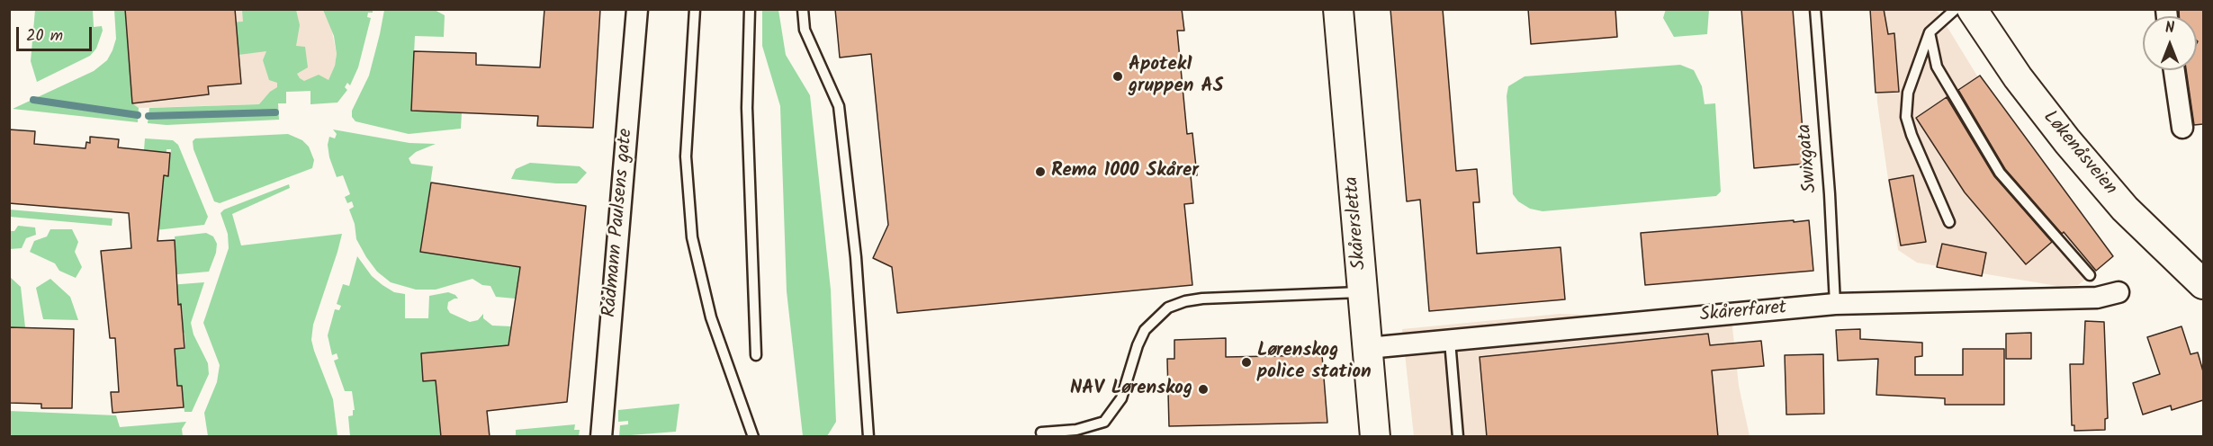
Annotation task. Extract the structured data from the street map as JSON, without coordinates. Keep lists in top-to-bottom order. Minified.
{"streets":{"street":["Løkenåsveien","Rådmann Paulsens gate","Skårersletta","Skårerfaret"],"lane":["Swixgata"]},"crossings":[["Swixgata","Skårerfaret"],["Skårersletta","Skårerfaret"]],"places":["Apotek1 gruppen AS","Rema 1000 Skårer","Lørenskog police station","NAV Lørenskog"],"scale_bar":"20 m","north":"top"}
